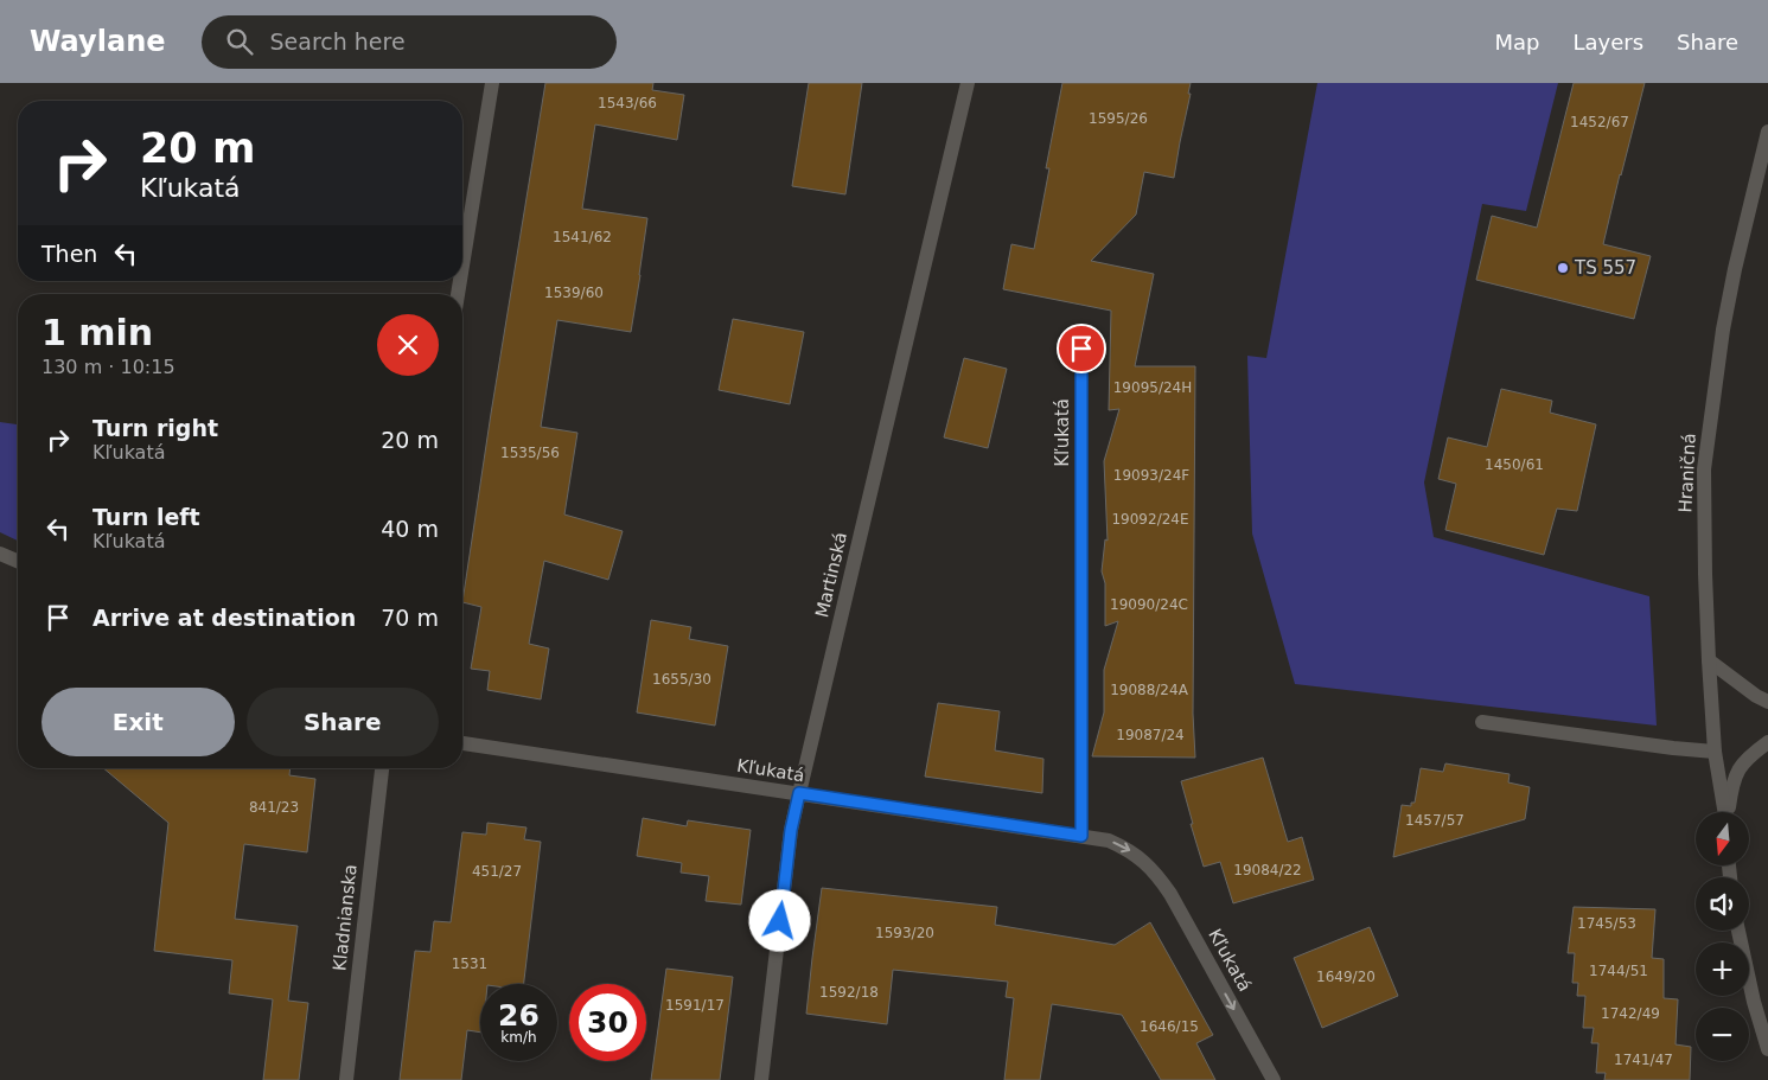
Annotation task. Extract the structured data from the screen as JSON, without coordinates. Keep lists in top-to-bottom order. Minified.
{"streets":{"street":["Kľukatá","Hraničná","Martinská","Kladnianska"]},"crossings":[["Kľukatá","Martinská"]],"places":["TS 557"],"house_numbers":["1543/66","1595/26","1452/67","1541/62","1539/60","19095/24H","1535/56","1450/61","19093/24F","19092/24E","19090/24C","1655/30","19088/24A","19087/24","841/23","1457/57","19084/22","451/27","1745/53","1593/20","1531","1744/51","1649/20","1592/18","1591/17","1742/49","1646/15","1741/47"],"north":"bottom","page":{"header":"Waylane","search":"Search here","nav":["Map","Layers","Share"],"turn":["20 m","Kľukatá"],"then":"Then","heading":["1 min","130 m · 10:15"],"list":[{"name":"Turn right","note":"Kľukatá","value":"20 m"},{"name":"Turn left","note":"Kľukatá","value":"40 m"},{"name":"Arrive at destination","value":"70 m"}],"buttons":["Exit","Share"],"map_buttons":["+","−"],"speed":"26 km/h","limit":"30"}}
